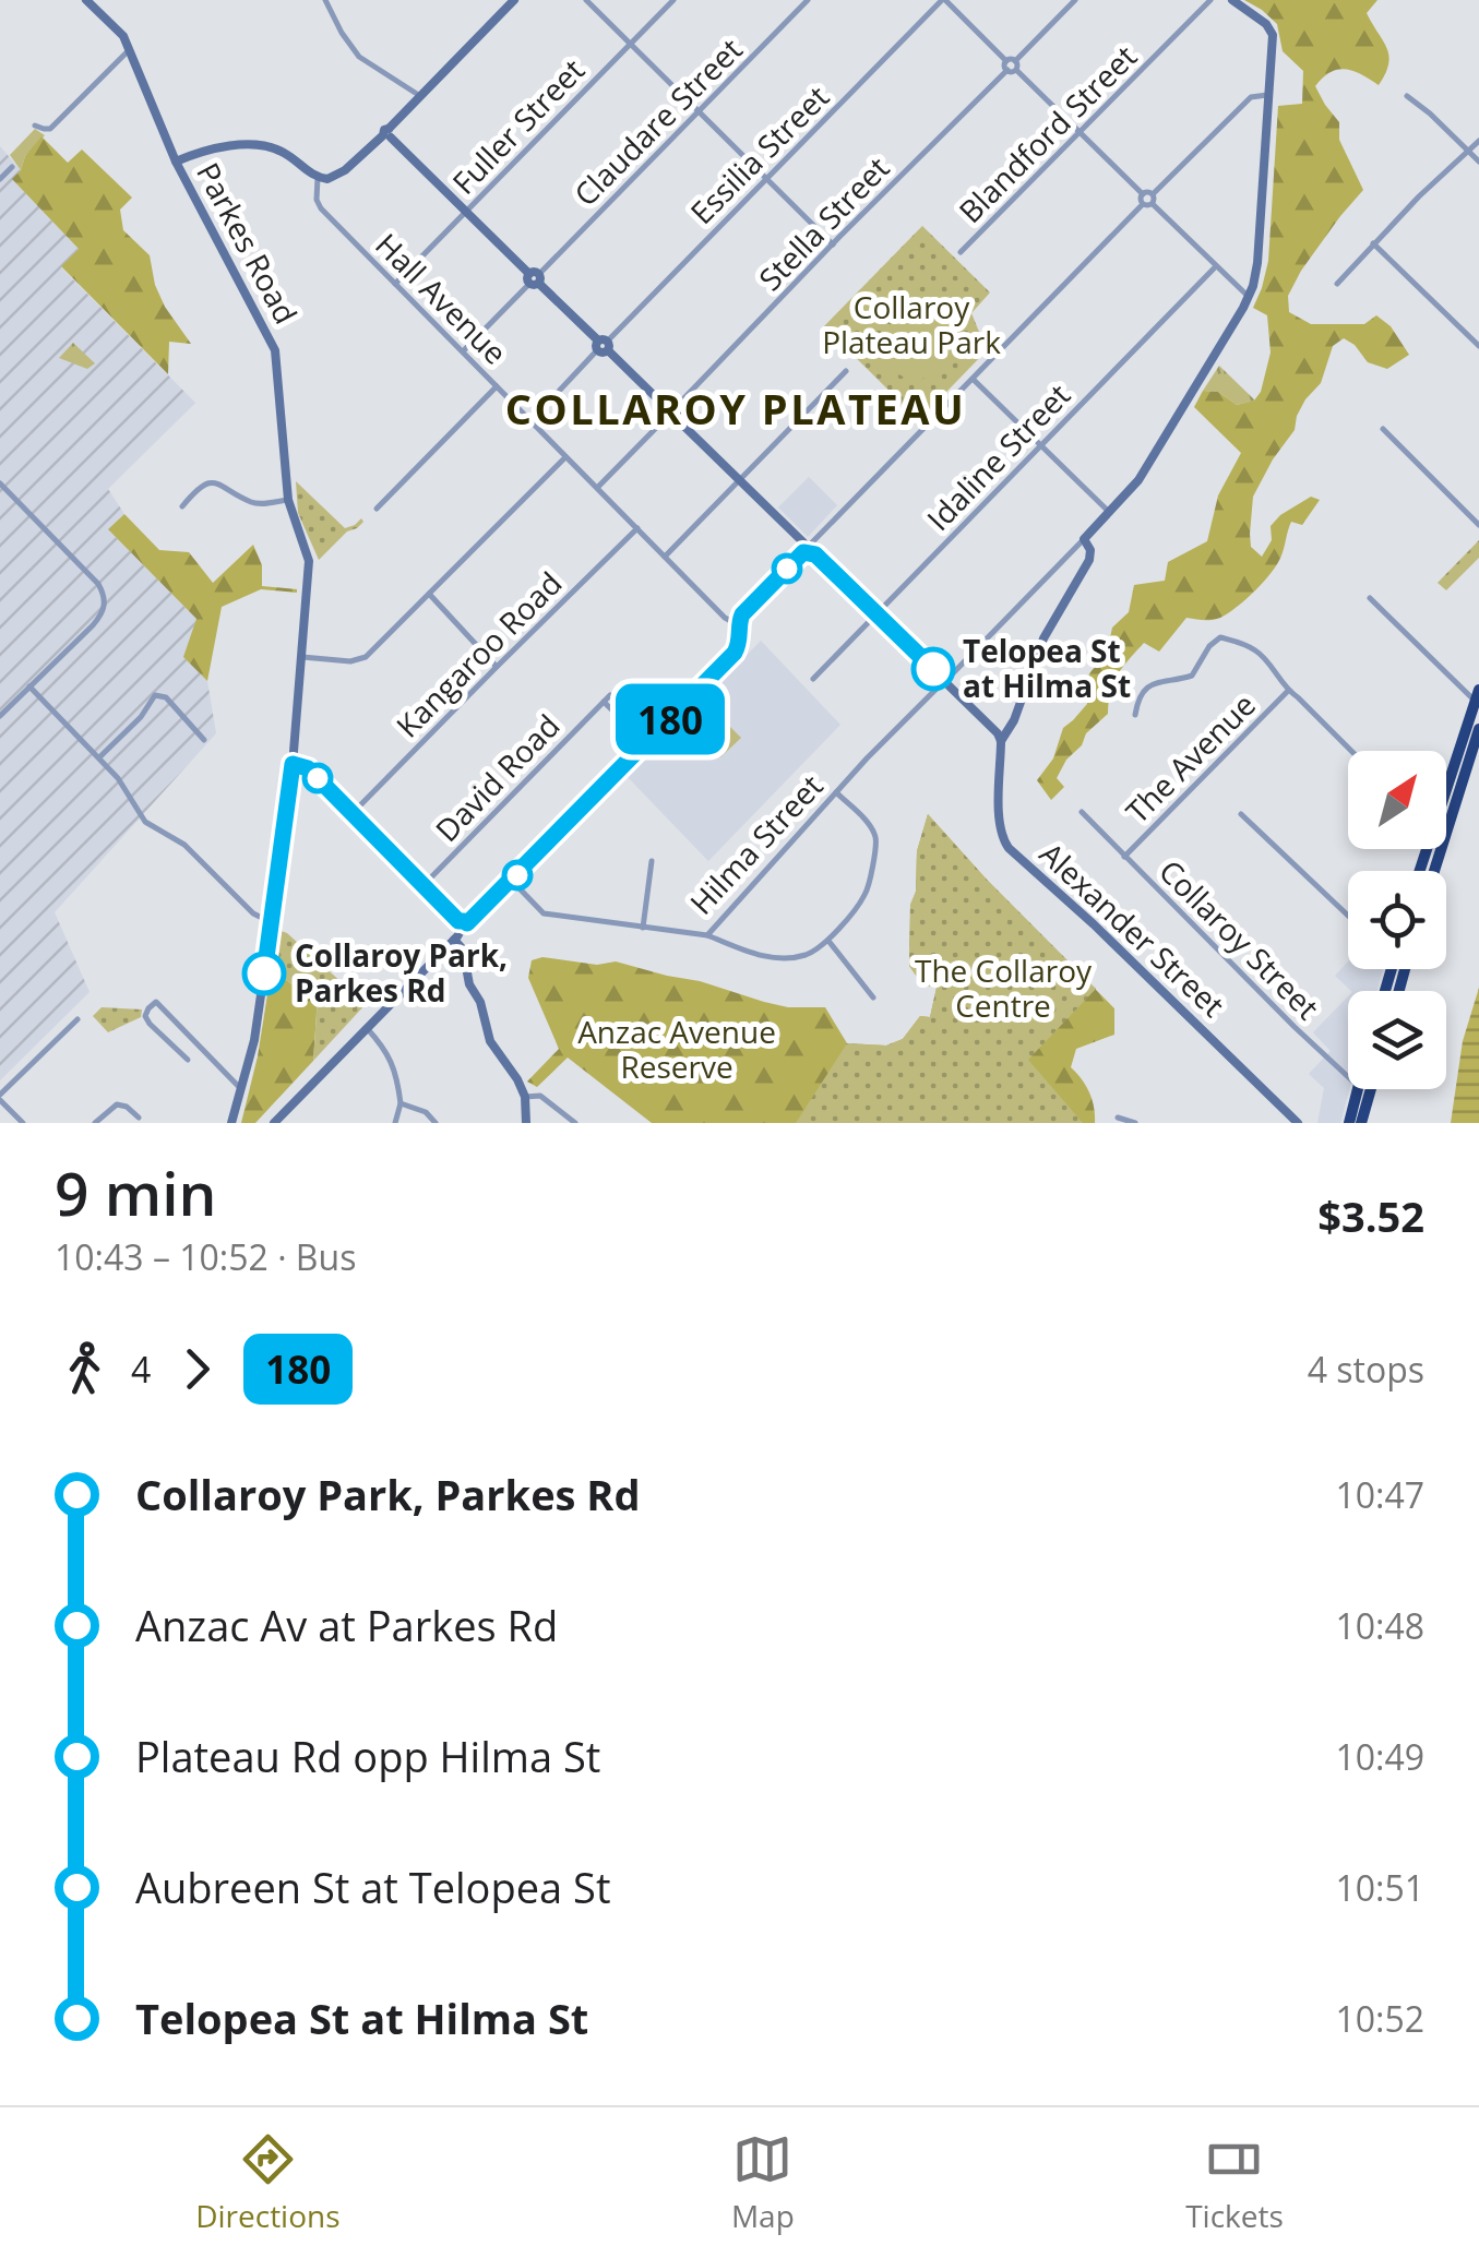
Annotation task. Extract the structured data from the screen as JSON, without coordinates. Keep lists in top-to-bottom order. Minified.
{"streets":{"street":["Claudare Street","Fuller Street","Blandford Street","Essilia Street","Stella Street","Parkes Road","Hall Avenue","Idaline Street","Kangaroo Road","The Avenue","David Road","Hilma Street","Alexander Street","Collaroy Street"]},"crossings":[["Claudare Street","Hall Avenue"],["Fuller Street","Hall Avenue"],["Essilia Street","Hall Avenue"],["Stella Street","Hall Avenue"],["Hall Avenue","Kangaroo Road"],["The Avenue","Collaroy Street"]],"districts":["COLLAROY PLATEAU"],"parks":["Collaroy Plateau Park","The Collaroy Centre","Anzac Avenue Reserve"],"places":["Telopea St at Hilma St","Collaroy Park, Parkes Rd"],"lines":["bus line 180"],"north":"top right","page":{"on_map":"180","heading":["9 min","10:43 – 10:52 · Bus","$3.52"],"legs":["4","180","4 stops"],"list":[{"name":"Collaroy Park, Parkes Rd","value":"10:47"},{"name":"Anzac Av at Parkes Rd","value":"10:48"},{"name":"Plateau Rd opp Hilma St","value":"10:49"},{"name":"Aubreen St at Telopea St","value":"10:51"},{"name":"Telopea St at Hilma St","value":"10:52"}],"tabs":["Directions","Map","Tickets"]}}
